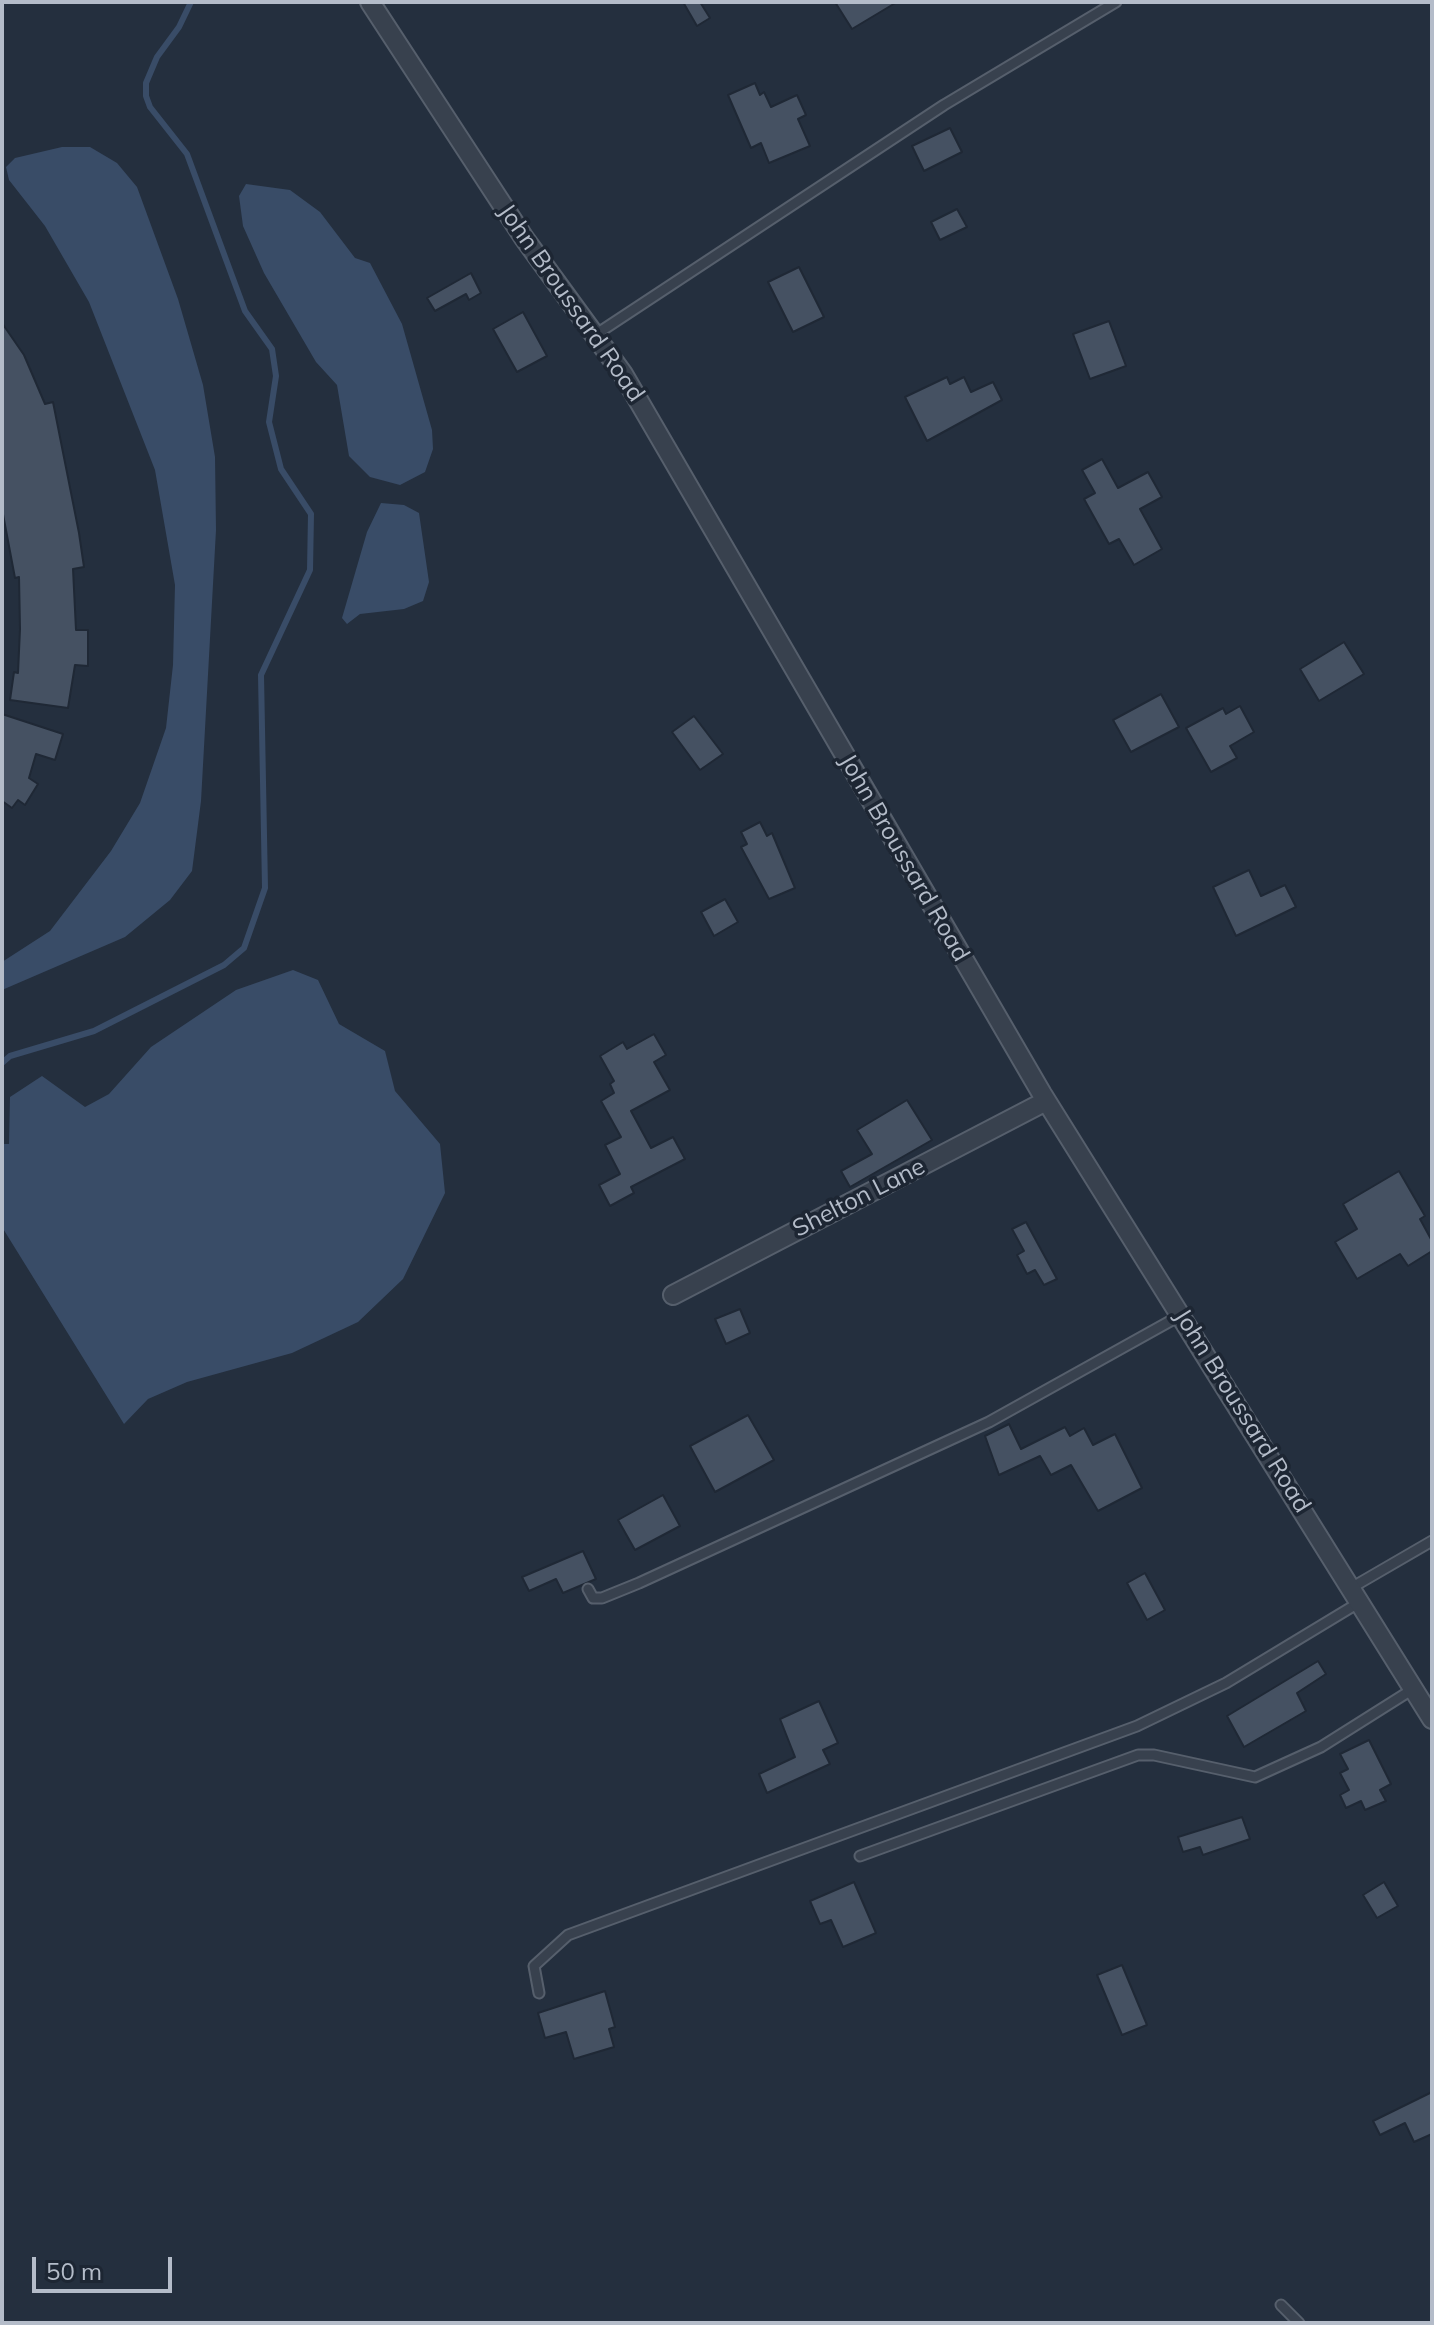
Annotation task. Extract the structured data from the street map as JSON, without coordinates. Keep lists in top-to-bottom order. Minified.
{"streets":{"street":["John Broussard Road","Shelton Lane"]},"crossings":[["John Broussard Road","Shelton Lane"]],"scale_bar":"50 m"}
